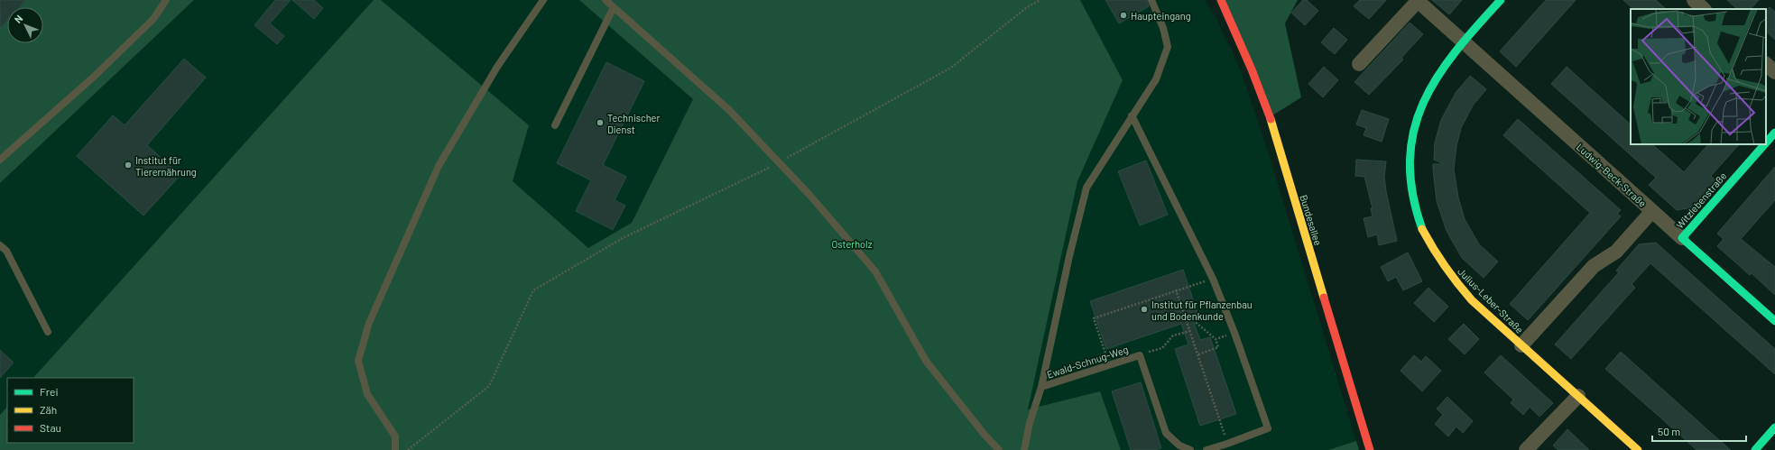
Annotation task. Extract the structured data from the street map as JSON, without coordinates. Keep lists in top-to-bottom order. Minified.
{"streets":{"street":["Ludwig-Beck-Straße","Witzlebenstraße","Bundesallee","Julius-Leber-Straße"],"lane":["Ewald-Schnug-Weg"]},"crossings":[["Ludwig-Beck-Straße","Julius-Leber-Straße"]],"parks":["Osterholz"],"places":["Haupteingang","Technischer Dienst","Institut für Tierernährung","Institut für Pflanzenbau und Bodenkunde"],"legend":["Frei","Zäh","Stau"],"scale_bar":"50 m","north":"top left"}
